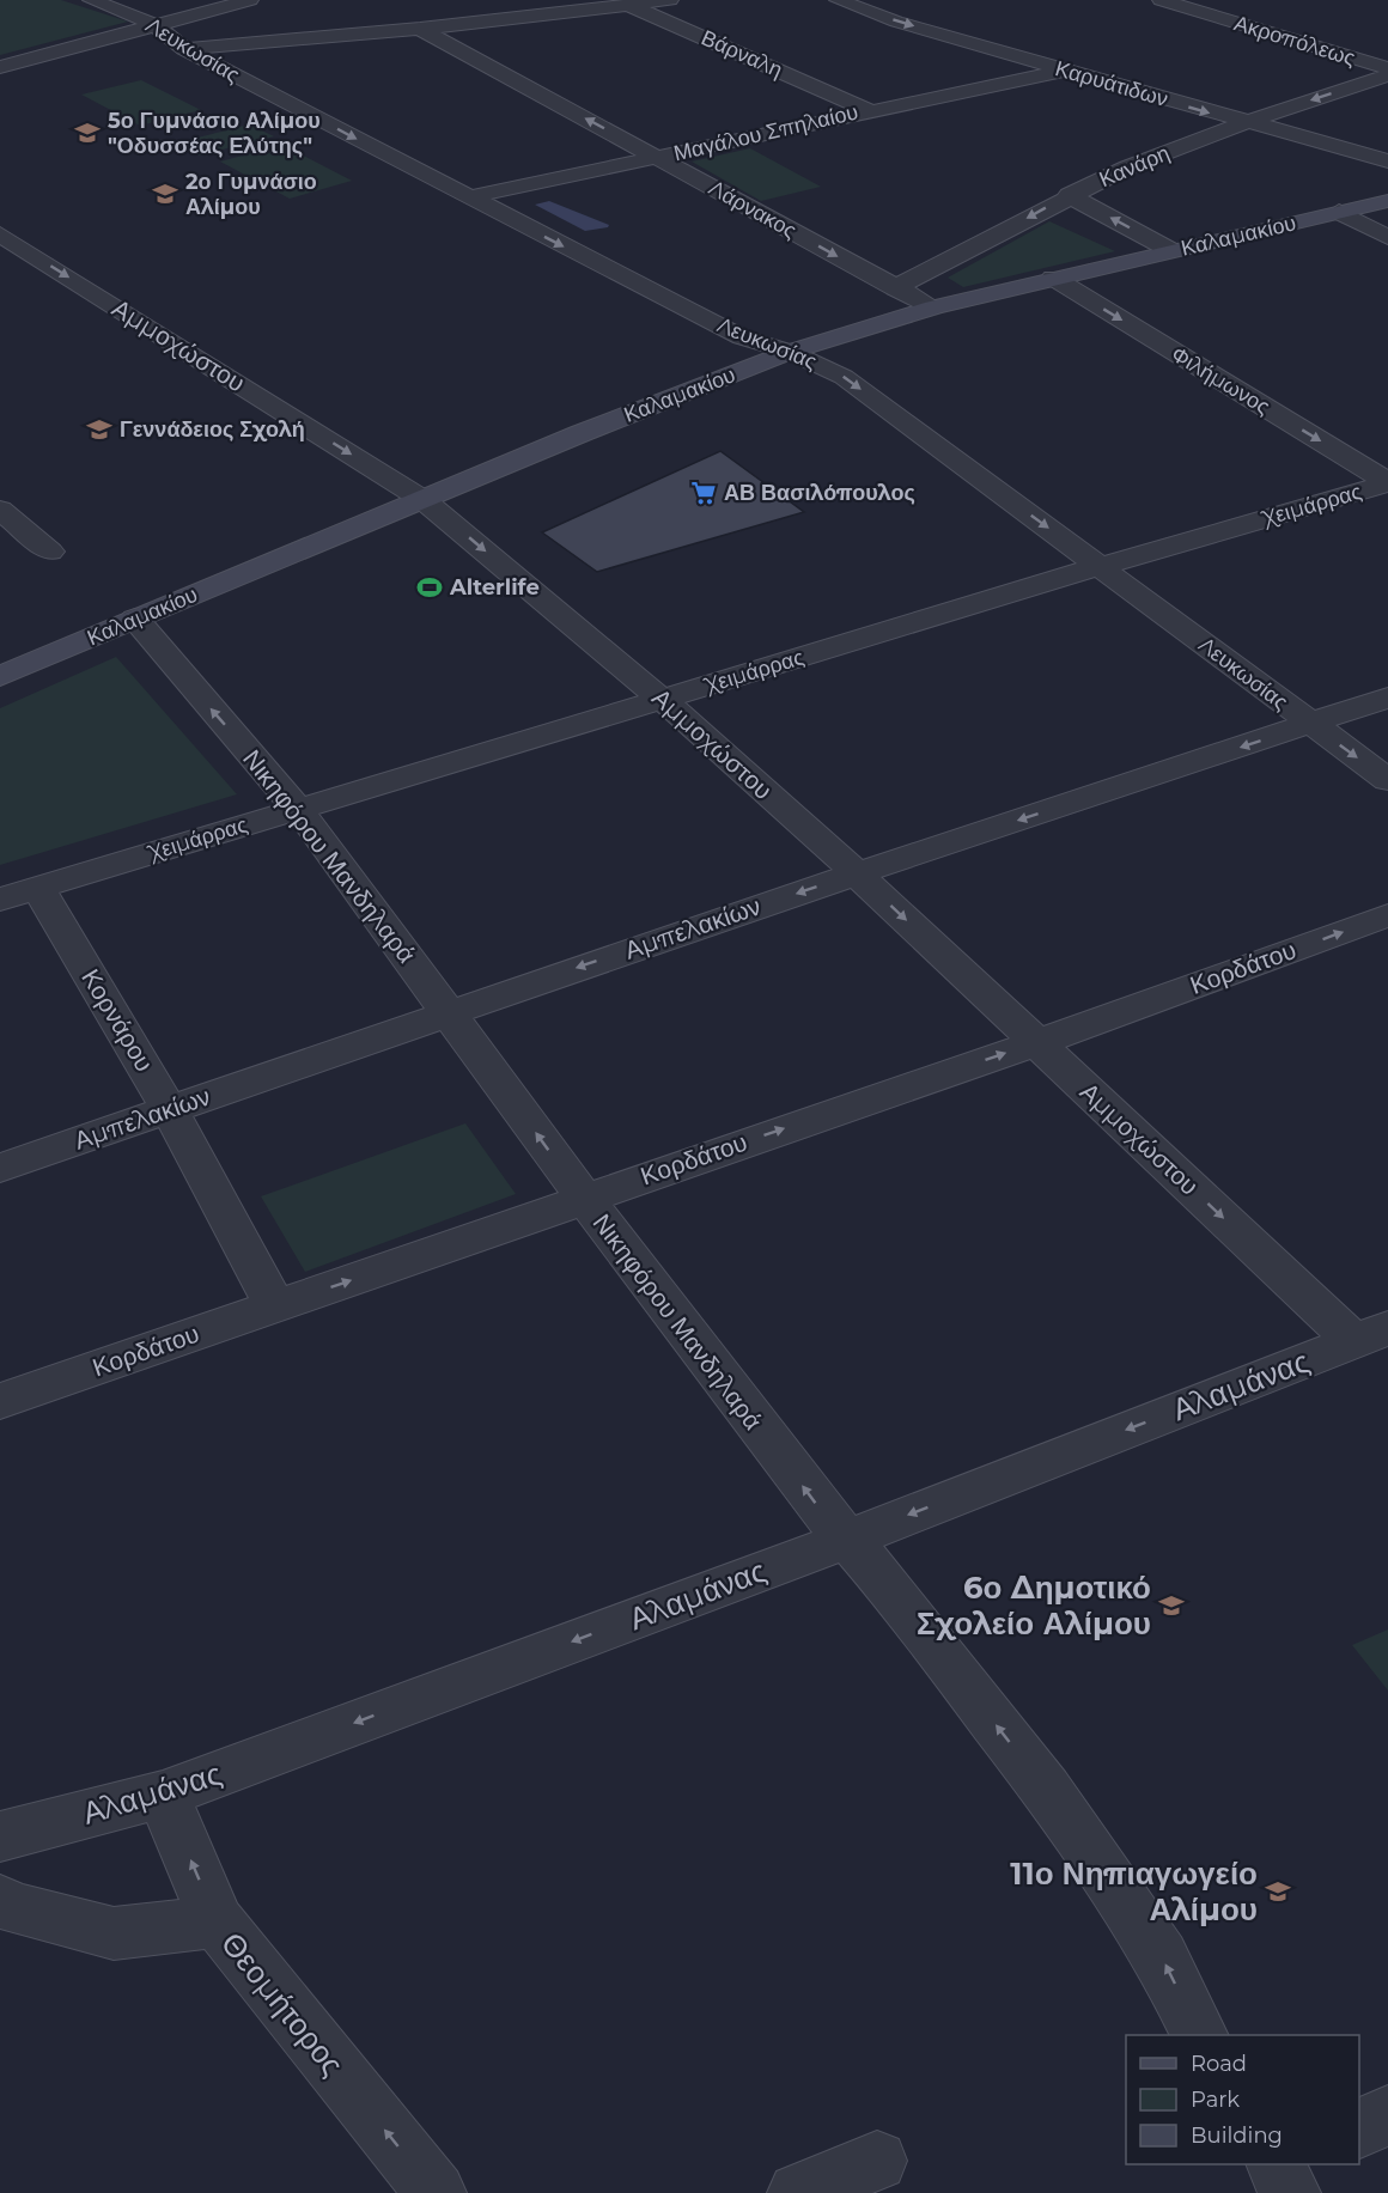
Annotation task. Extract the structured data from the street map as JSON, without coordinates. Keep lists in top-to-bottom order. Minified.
{"streets":{"main road":["Καλαμακίου"],"street":["Ακροπόλεως","Λευκωσίας","Βάρναλη","Καρυάτιδων","Μαγάλου Σπηλαίου","Κανάρη","Λάρνακος","Αμμοχώστου","Φιλήμωνος","Χειμάρρας","Νικηφόρου Μανδηλαρά","Αμπελακίων","Κορδάτου","Κορνάρου","Αλαμάνας","Θεομήτορος"]},"crossings":[["Λευκωσίας","Μαγάλου Σπηλαίου"],["Λευκωσίας","Καλαμακίου"],["Λευκωσίας","Χειμάρρας"],["Λευκωσίας","Αμπελακίων"],["Βάρναλη","Μαγάλου Σπηλαίου"],["Καρυάτιδων","Μαγάλου Σπηλαίου"],["Καρυάτιδων","Κανάρη"],["Μαγάλου Σπηλαίου","Λάρνακος"],["Κανάρη","Λάρνακος"],["Λάρνακος","Καλαμακίου"],["Καλαμακίου","Αμμοχώστου"],["Καλαμακίου","Φιλήμωνος"],["Καλαμακίου","Νικηφόρου Μανδηλαρά"],["Αμμοχώστου","Χειμάρρας"],["Αμμοχώστου","Αμπελακίων"],["Αμμοχώστου","Κορδάτου"],["Αμμοχώστου","Αλαμάνας"],["Φιλήμωνος","Χειμάρρας"],["Χειμάρρας","Νικηφόρου Μανδηλαρά"],["Χειμάρρας","Κορνάρου"],["Νικηφόρου Μανδηλαρά","Αμπελακίων"],["Νικηφόρου Μανδηλαρά","Κορδάτου"],["Νικηφόρου Μανδηλαρά","Αλαμάνας"],["Αμπελακίων","Κορνάρου"],["Κορδάτου","Κορνάρου"],["Αλαμάνας","Θεομήτορος"]],"one_way":["Λευκωσίας","Καρυάτιδων","Κανάρη","Αμμοχώστου","Νικηφόρου Μανδηλαρά","Αμπελακίων","Κορδάτου","Αλαμάνας","Θεομήτορος"],"places":{"school or university":["5ο Γυμνάσιο Αλίμου \"Οδυσσέας Ελύτης\"","2ο Γυμνάσιο Αλίμου","Γεννάδειος Σχολή","6ο Δημοτικό Σχολείο Αλίμου","11ο Νηπιαγωγείο Αλίμου"],"supermarket":["ΑΒ Βασιλόπουλος"],"sports":["Alterlife"]},"legend":["Road","Park","Building"]}
